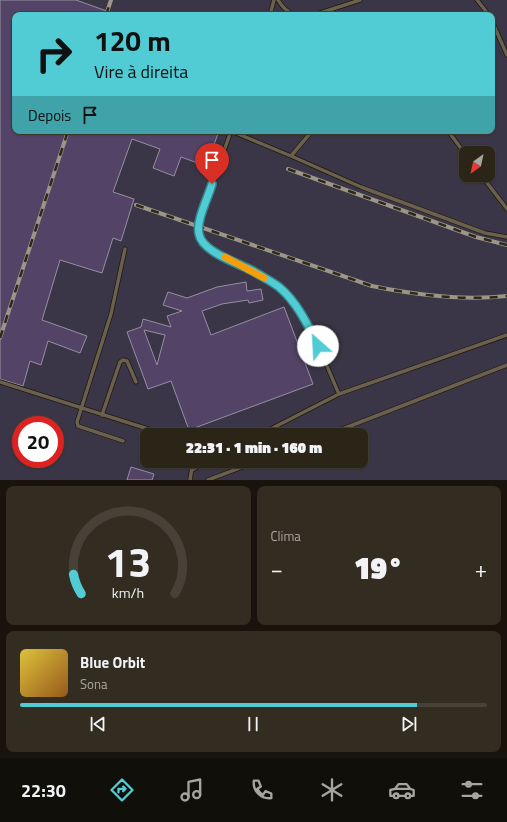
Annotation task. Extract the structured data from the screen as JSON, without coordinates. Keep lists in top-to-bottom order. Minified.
{"north":"bottom left","page":{"turn":["120 m","Vire à direita"],"then":"Depois","limit":"20","trip":"22:31 · 1 min · 160 m","tile":"Clima","heat":["−","19°","+"],"song":["Blue Orbit","Sona"],"tabs":"22:30","gauge":["13","km/h"]}}
